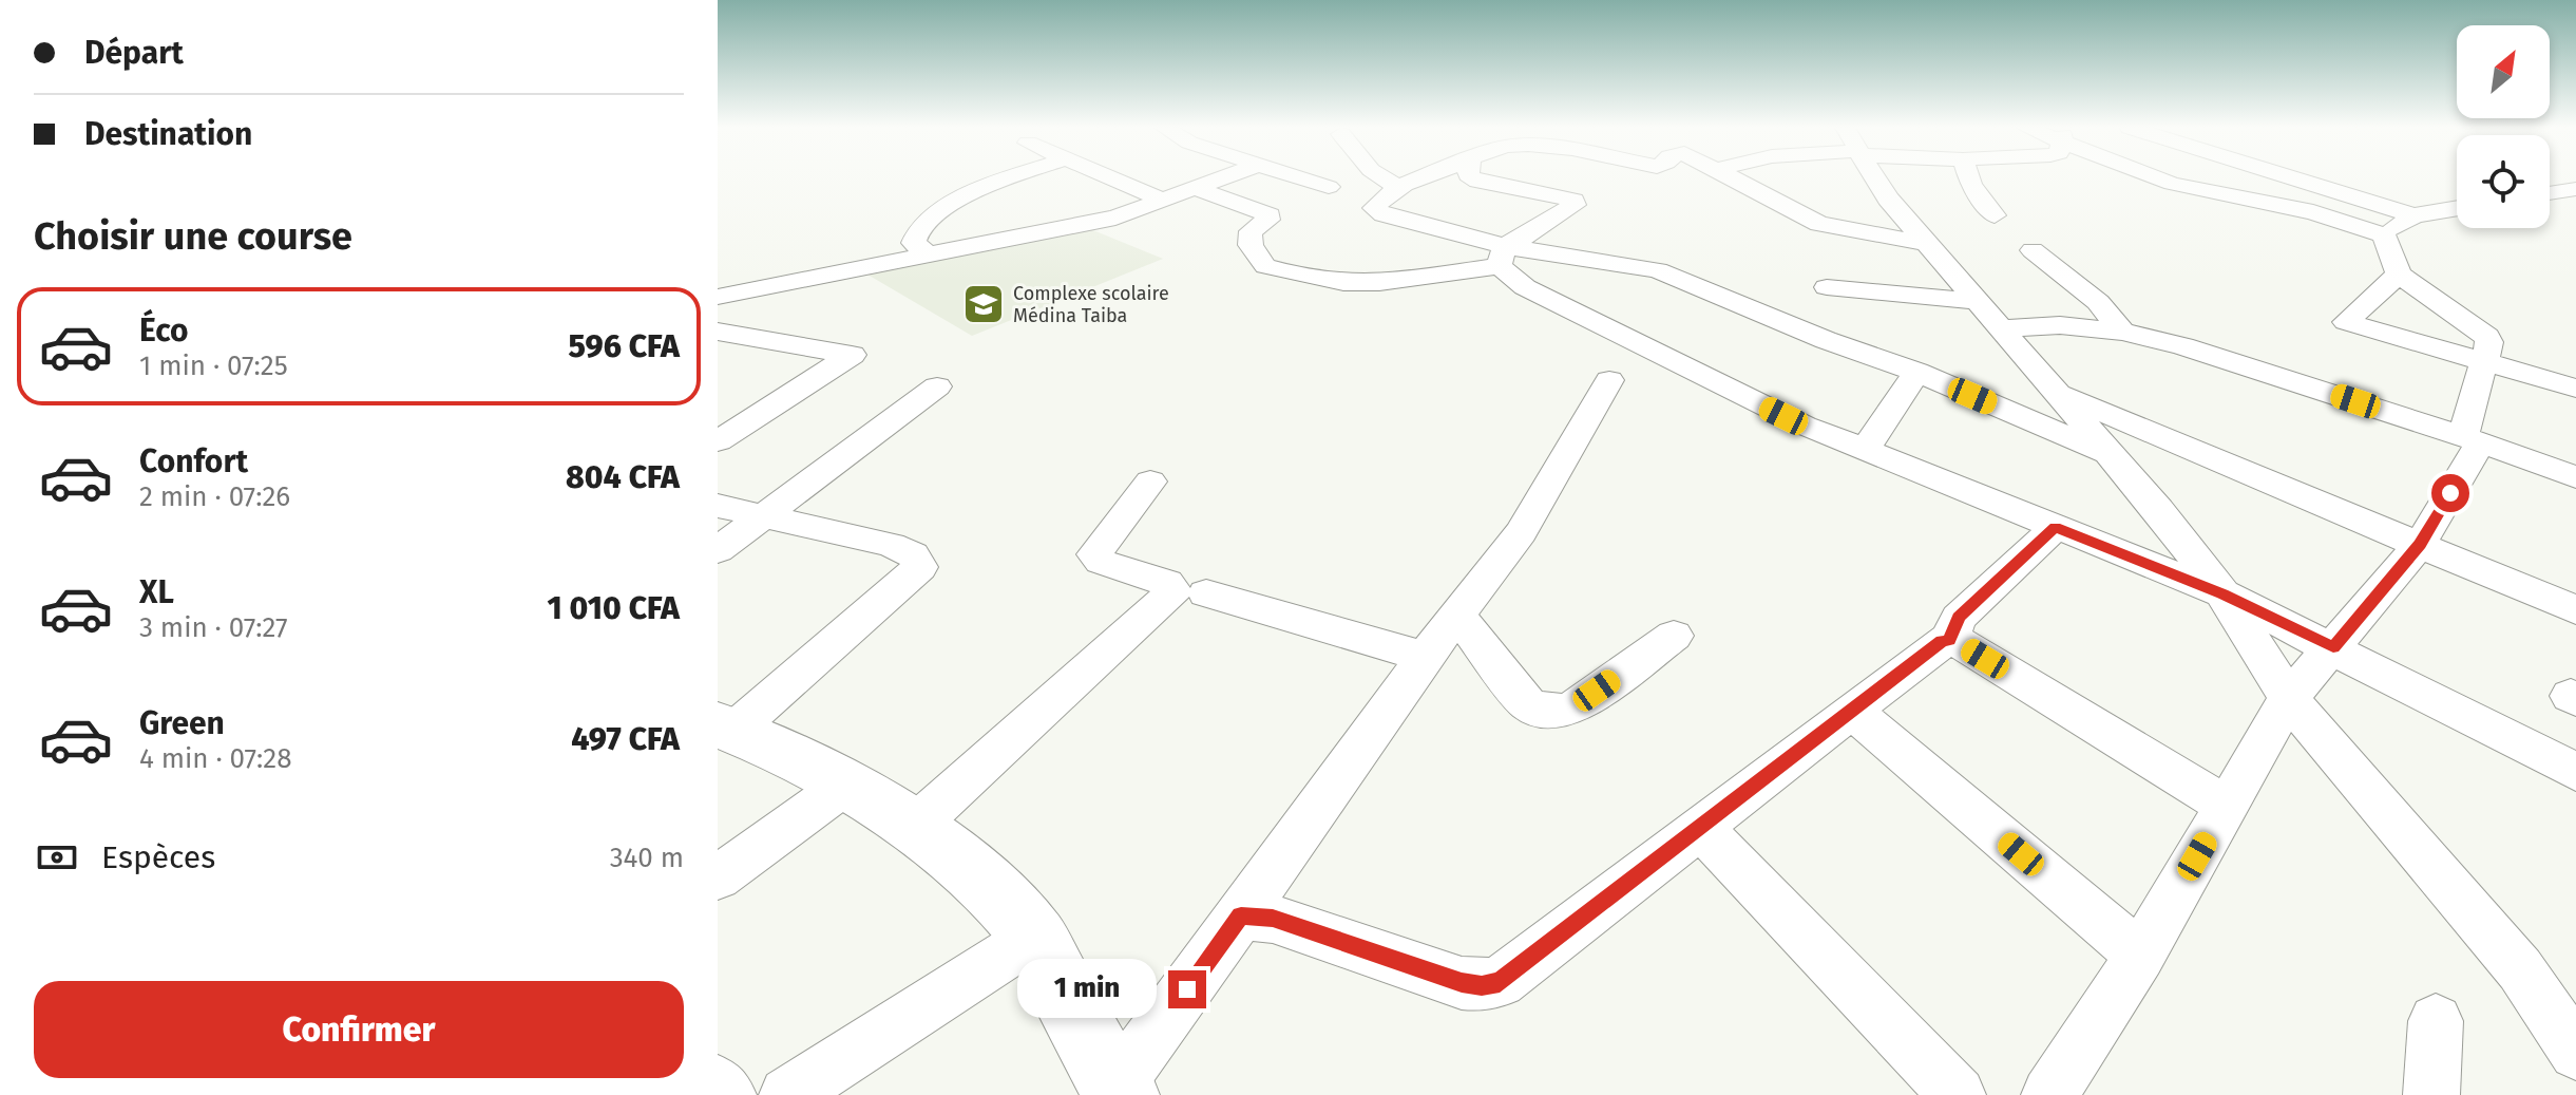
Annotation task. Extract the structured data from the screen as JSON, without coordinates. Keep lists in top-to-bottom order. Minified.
{"places":{"school or university":["Complexe scolaire Médina Taiba"]},"north":"top right","page":{"banner":["Départ","Destination"],"heading":"Choisir une course","list":[{"name":"Éco","note":"1 min · 07:25","value":"596 CFA"},{"name":"Confort","note":"2 min · 07:26","value":"804 CFA"},{"name":"XL","note":"3 min · 07:27","value":"1 010 CFA"},{"name":"Green","note":"4 min · 07:28","value":"497 CFA"}],"pay":["Espèces","340 m"],"bubble":"1 min","buttons":"Confirmer"}}
